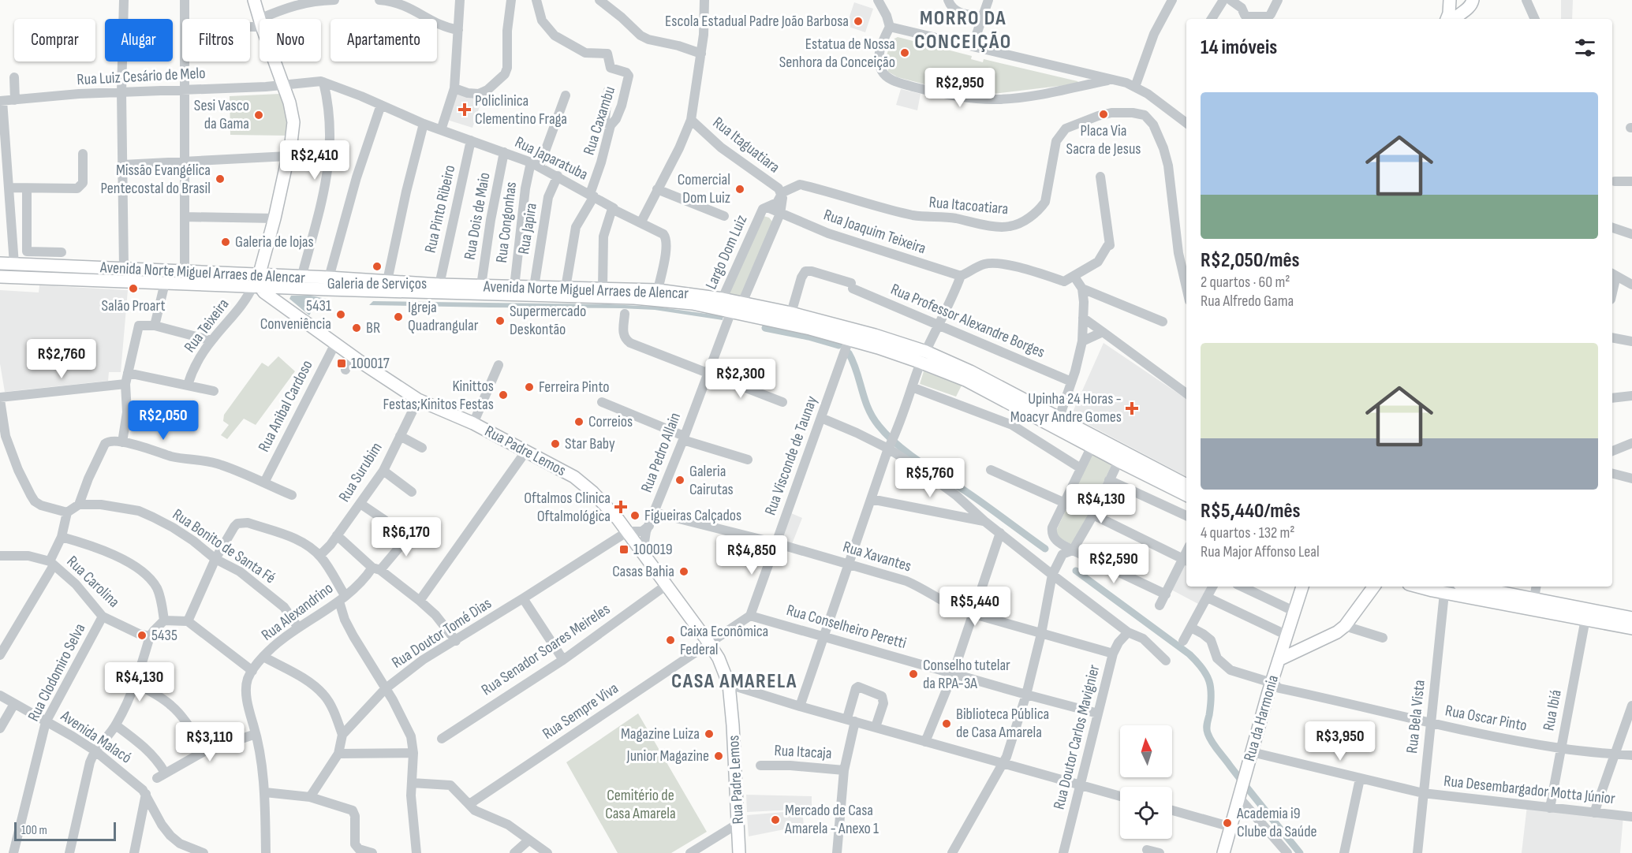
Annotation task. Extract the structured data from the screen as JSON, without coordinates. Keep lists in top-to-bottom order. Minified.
{"streets":{"main road":["Avenida Norte Miguel Arraes de Alencar","Rua Padre Lemos","Rua da Harmonia"],"street":["Rua Luiz Cesário de Melo","Rua Caxambu","Rua Itaguatiara","Rua Japaratuba","Rua Itacoatiara","Rua Pinto Ribeiro","Rua Dois de Maio","Rua Congonhas","Rua Japira","Rua Joaquim Teixeira","Largo Dom Luiz","Rua Professor Alexandre Borges","Rua Teixeira","Rua Anibal Cardoso","Rua Pedro Allain","Rua Visconde de Taunay","Rua Surubim","Rua Bonito de Santa Fé","Rua Xavantes","Rua Carolina","Rua Alexandrino","Rua Conselheiro Peretti","Rua Doutor Tomé Dias","Rua Senador Soares Meireles","Rua Clodomiro Selva","Rua Ibiá","Rua Sempre Viva","Rua Bela Vista","Rua Oscar Pinto","Avenida Malacó","Rua Doutor Carlos Mavignier","Rua Itacaja","Rua Desembargador Motta Júnior"]},"crossings":[["Rua Luiz Cesário de Melo","Rua Japaratuba"],["Rua Caxambu","Rua Japaratuba"],["Rua Caxambu","Avenida Norte Miguel Arraes de Alencar"],["Rua Itaguatiara","Rua Itacoatiara"],["Rua Itaguatiara","Largo Dom Luiz"],["Rua Japaratuba","Rua Pinto Ribeiro"],["Rua Japaratuba","Rua Dois de Maio"],["Rua Japaratuba","Rua Congonhas"],["Rua Japaratuba","Rua Japira"],["Rua Japaratuba","Avenida Norte Miguel Arraes de Alencar"],["Rua Itacoatiara","Largo Dom Luiz"],["Rua Pinto Ribeiro","Avenida Norte Miguel Arraes de Alencar"],["Rua Dois de Maio","Avenida Norte Miguel Arraes de Alencar"],["Rua Congonhas","Avenida Norte Miguel Arraes de Alencar"],["Rua Japira","Avenida Norte Miguel Arraes de Alencar"],["Rua Joaquim Teixeira","Largo Dom Luiz"],["Largo Dom Luiz","Avenida Norte Miguel Arraes de Alencar"],["Largo Dom Luiz","Rua Pedro Allain"],["Avenida Norte Miguel Arraes de Alencar","Rua Professor Alexandre Borges"],["Avenida Norte Miguel Arraes de Alencar","Rua Teixeira"],["Avenida Norte Miguel Arraes de Alencar","Rua Padre Lemos"],["Avenida Norte Miguel Arraes de Alencar","Rua Pedro Allain"],["Avenida Norte Miguel Arraes de Alencar","Rua Visconde de Taunay"],["Rua Teixeira","Rua Padre Lemos"],["Rua Anibal Cardoso","Rua Padre Lemos"],["Rua Padre Lemos","Rua Pedro Allain"],["Rua Padre Lemos","Rua Surubim"],["Rua Padre Lemos","Rua Doutor Tomé Dias"],["Rua Padre Lemos","Rua Senador Soares Meireles"],["Rua Padre Lemos","Rua Sempre Viva"],["Rua Pedro Allain","Rua Xavantes"],["Rua Visconde de Taunay","Rua Xavantes"],["Rua Visconde de Taunay","Rua Conselheiro Peretti"],["Rua Bonito de Santa Fé","Rua Alexandrino"],["Rua Xavantes","Rua Doutor Carlos Mavignier"],["Rua Carolina","Rua Clodomiro Selva"],["Rua Conselheiro Peretti","Rua Doutor Carlos Mavignier"],["Rua Clodomiro Selva","Avenida Malacó"],["Rua Ibiá","Rua Oscar Pinto"],["Rua Ibiá","Rua Desembargador Motta Júnior"],["Rua Bela Vista","Rua Oscar Pinto"],["Rua Bela Vista","Rua Desembargador Motta Júnior"],["Rua da Harmonia","Rua Oscar Pinto"],["Rua da Harmonia","Rua Desembargador Motta Júnior"]],"districts":["MORRO DA CONCEIÇÃO","CASA AMARELA"],"parks":["Cemitério de Casa Amarela"],"places":{"other":["Escola Estadual Padre João Barbosa","Estatua de Nossa Senhora da Conceição","Placa Via Sacra de Jesus","Sesi Vasco da Gama","Missão Evangélica Pentecostal do Brasil","Comercial Dom Luiz","Galeria de lojas","Galeria de Serviços","Salão Proart","5431 Conveniência","Igreja Quadrangular","Supermercado Deskontão","BR","Ferreira Pinto","Kinittos Festas;Kinitos Festas","Correios","Star Baby","Galeria Cairutas","Figueiras Calçados","Casas Bahia","5435","Caixa Econômica Federal","Conselho tutelar da RPA-3A","Biblioteca Pública de Casa Amarela","Magazine Luiza","Junior Magazine","Mercado de Casa Amarela - Anexo 1","Academia i9 Clube da Saúde"],"health":["Policlinica Clementino Fraga","Upinha 24 Horas - Moacyr Andre Gomes","Oftalmos Clinica Oftalmológica"],"transit":["100017","100019"]},"scale_bar":"100 m","north":"top","page":{"chip":["Comprar","Alugar","Filtros","Novo","Apartamento"],"heading":"14 imóveis","price":["R$2,950","R$2,410","R$2,760","R$2,300","R$2,050","R$5,760","R$4,130","R$6,170","R$4,850","R$2,590","R$5,440","R$4,130","R$3,950","R$3,110"],"list":[{"name":"R$2,050/mês","note":"2 quartos · 60 m² · Rua Alfredo Gama"},{"name":"R$5,440/mês","note":"4 quartos · 132 m² · Rua Major Affonso Leal"}],"scale":"100 m"}}
